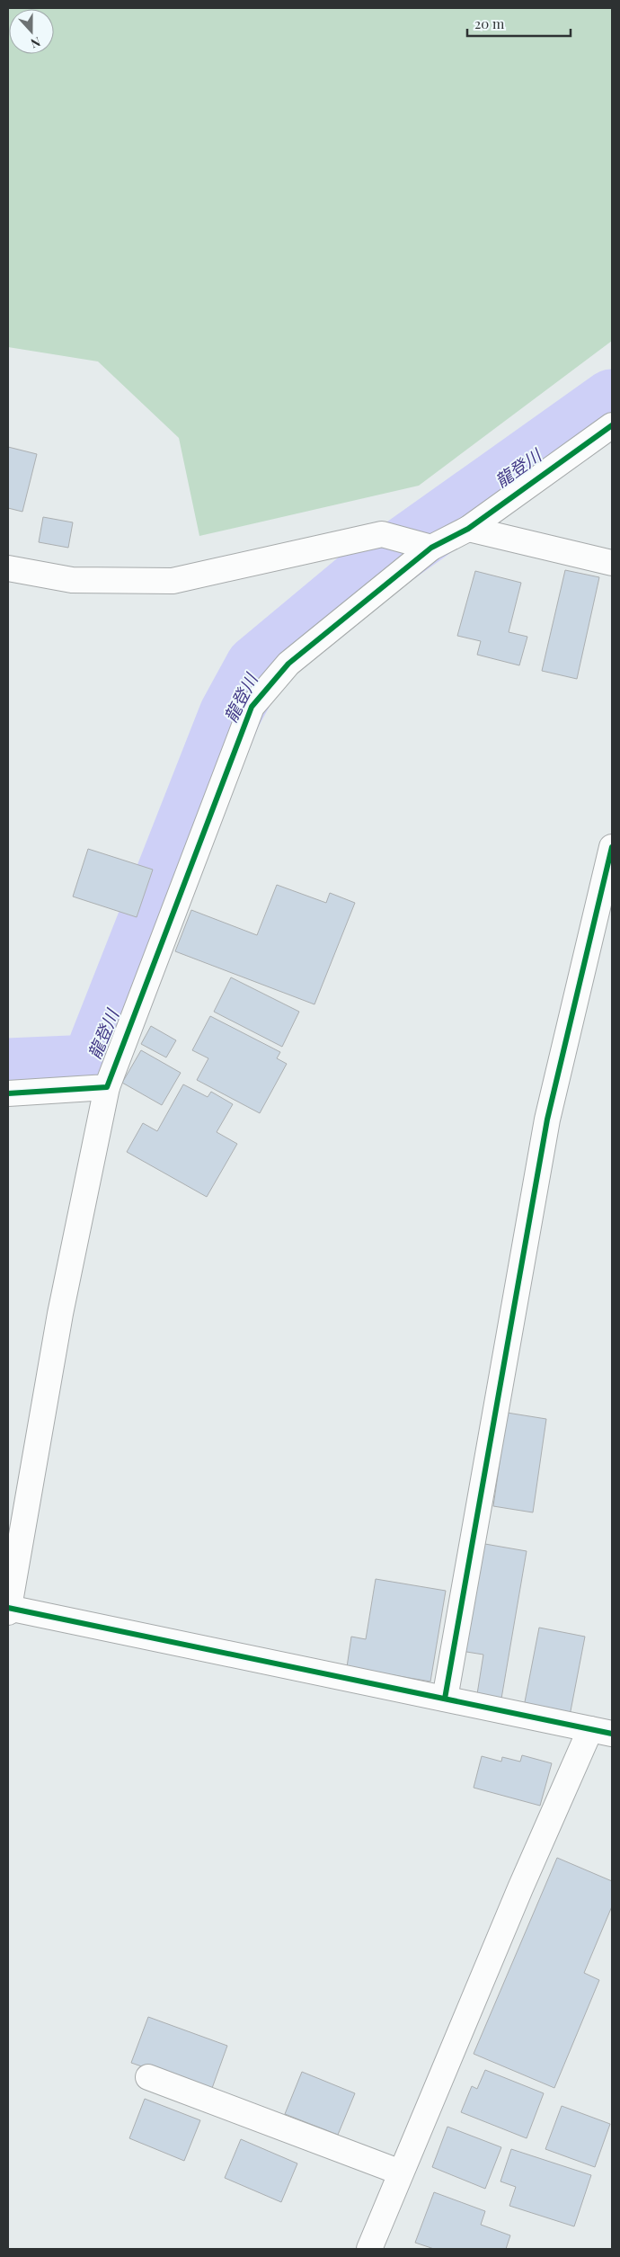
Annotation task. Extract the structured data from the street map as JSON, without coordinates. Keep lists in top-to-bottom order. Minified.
{"water":["龍登川"],"scale_bar":"20 m","north":"bottom"}
